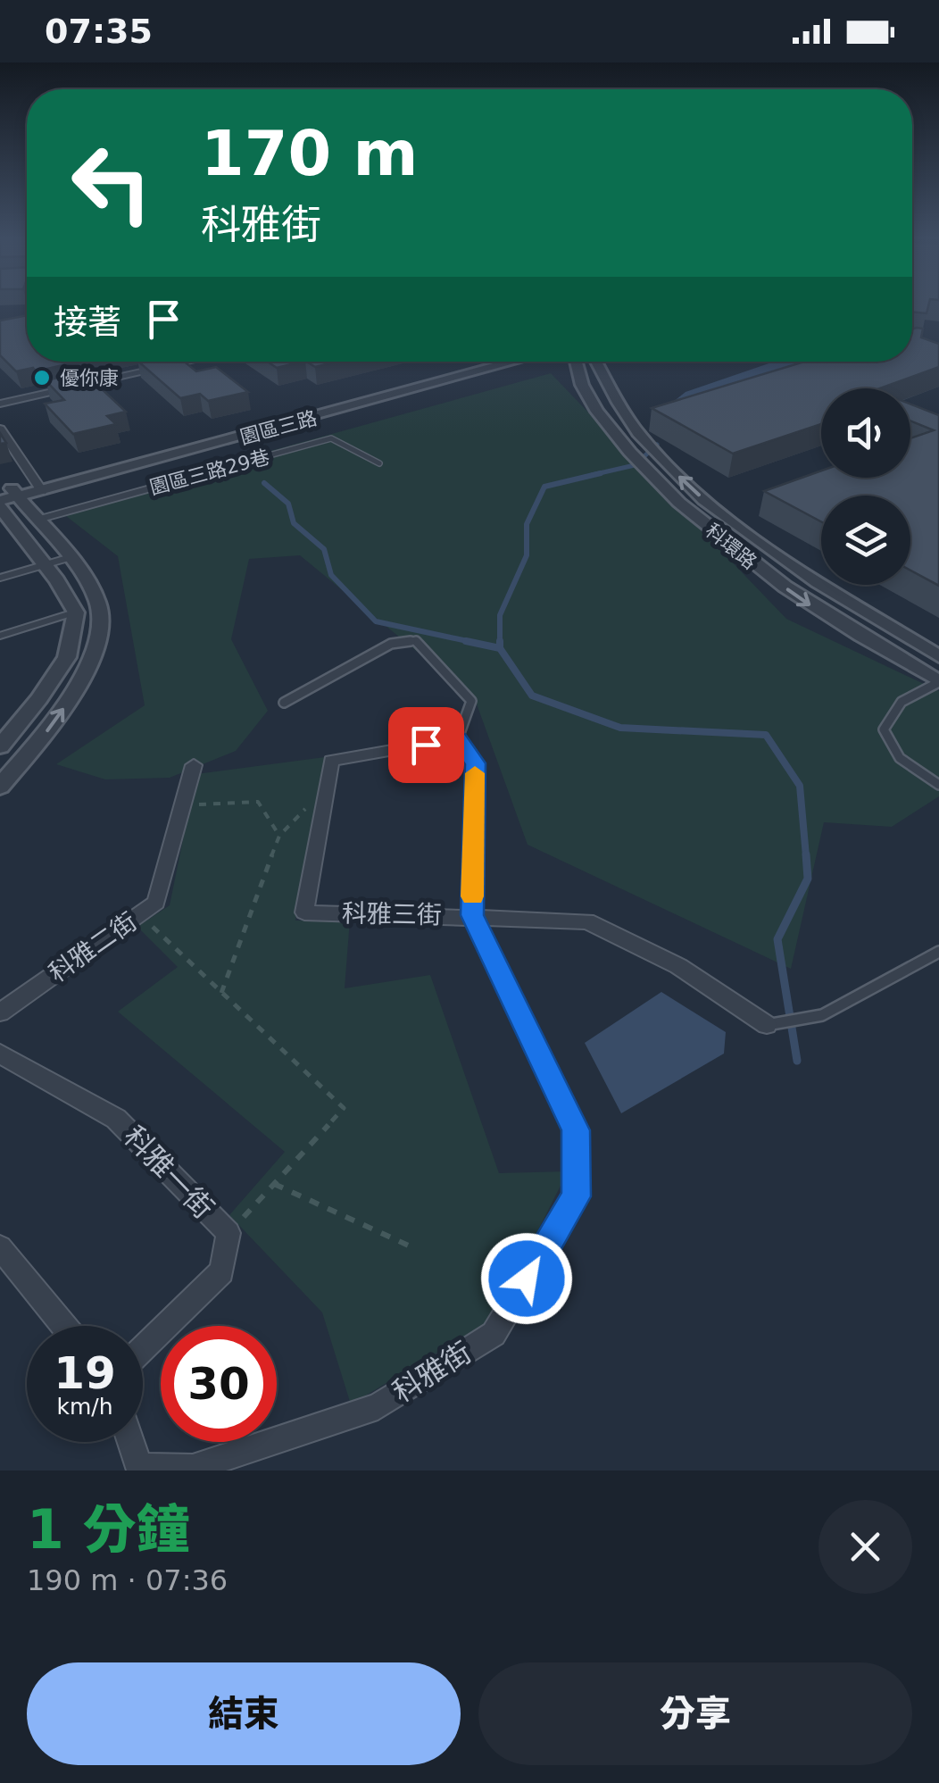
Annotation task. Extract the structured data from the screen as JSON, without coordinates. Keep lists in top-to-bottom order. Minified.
{"streets":{"street":["園區三路","科環路","科雅三街","科雅二街","科雅一街","科雅街"],"lane":["園區三路29巷"]},"crossings":[["科雅三街","科雅街"]],"places":["優你康"],"page":{"status":"07:35","turn":["170 m","科雅街"],"then":"接著","speed":"19 km/h","limit":"30","heading":["1 分鐘","190 m · 07:36"],"buttons":["結束","分享"]}}
